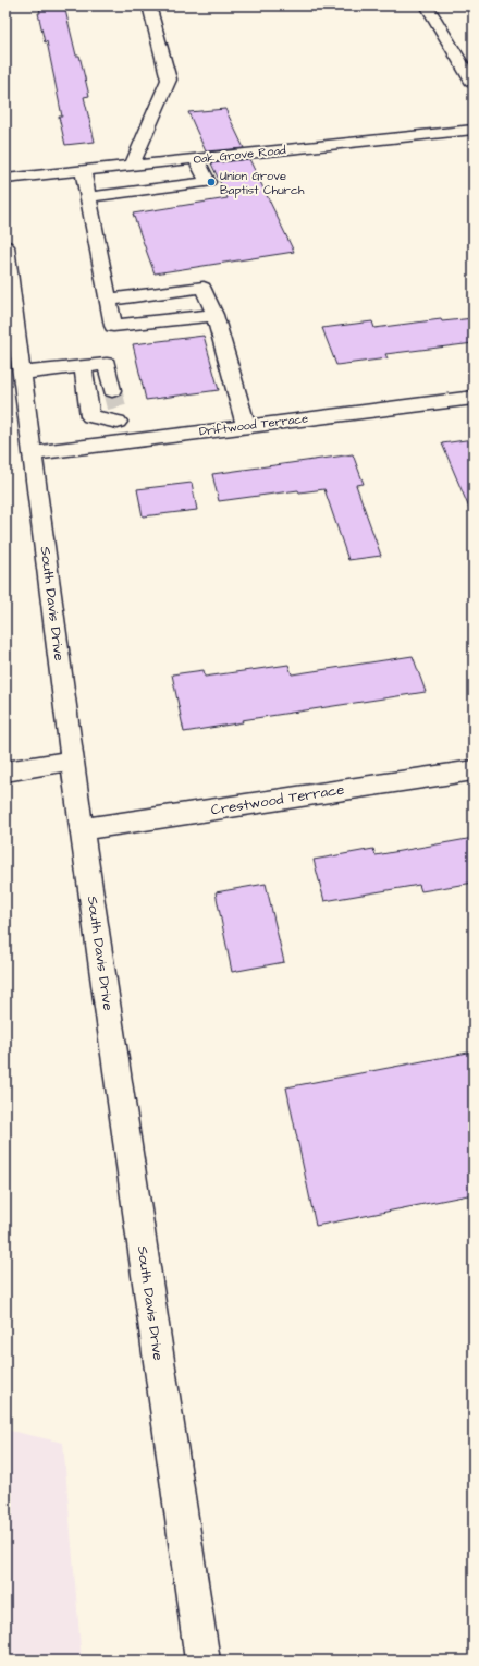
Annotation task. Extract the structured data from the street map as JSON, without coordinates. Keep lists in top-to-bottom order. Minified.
{"streets":{"street":["Oak Grove Road","Driftwood Terrace","South Davis Drive","Crestwood Terrace"]},"crossings":[["Driftwood Terrace","South Davis Drive"],["South Davis Drive","Crestwood Terrace"]],"places":["Union Grove Baptist Church"]}
